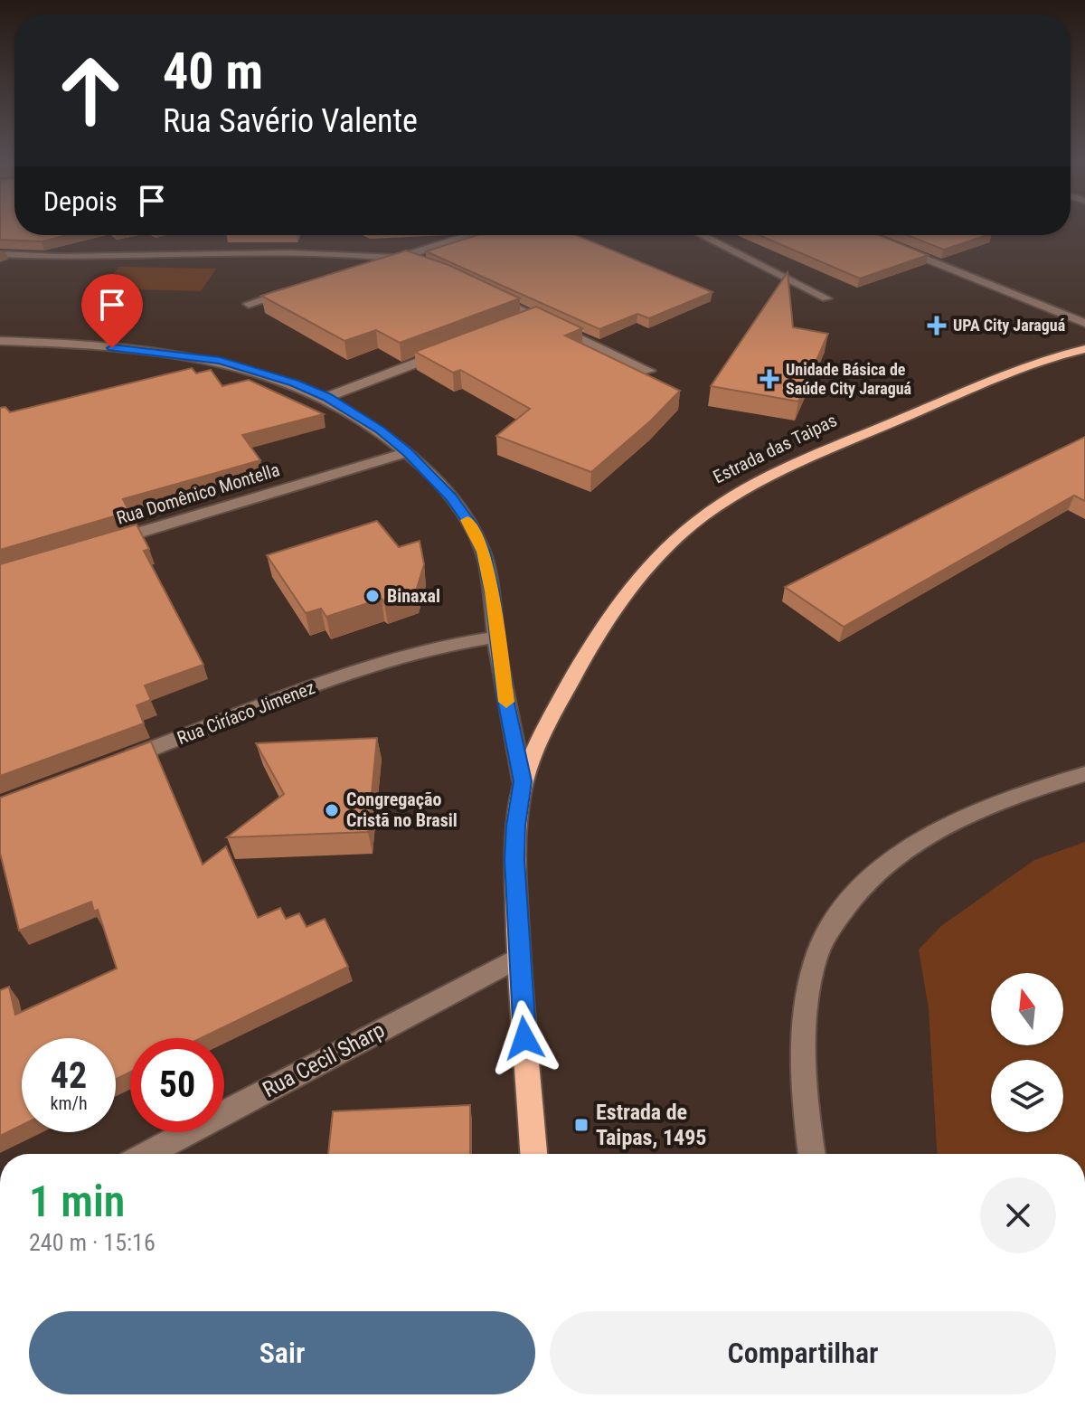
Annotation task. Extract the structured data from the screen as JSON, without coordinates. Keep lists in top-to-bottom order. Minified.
{"streets":{"main road":["Estrada das Taipas"],"street":["Rua Domênico Montella","Rua Ciríaco Jimenez","Rua Cecil Sharp"]},"crossings":[["Estrada das Taipas","Rua Cecil Sharp"]],"places":{"health":["UPA City Jaraguá","Unidade Básica de Saúde City Jaraguá"],"other":["Binaxal","Congregação Cristã no Brasil"],"transit":["Estrada de Taipas, 1495"]},"north":"top","page":{"turn":["40 m","Rua Savério Valente"],"then":"Depois","speed":"42 km/h","limit":"50","heading":["1 min","240 m · 15:16"],"buttons":["Sair","Compartilhar"]}}
